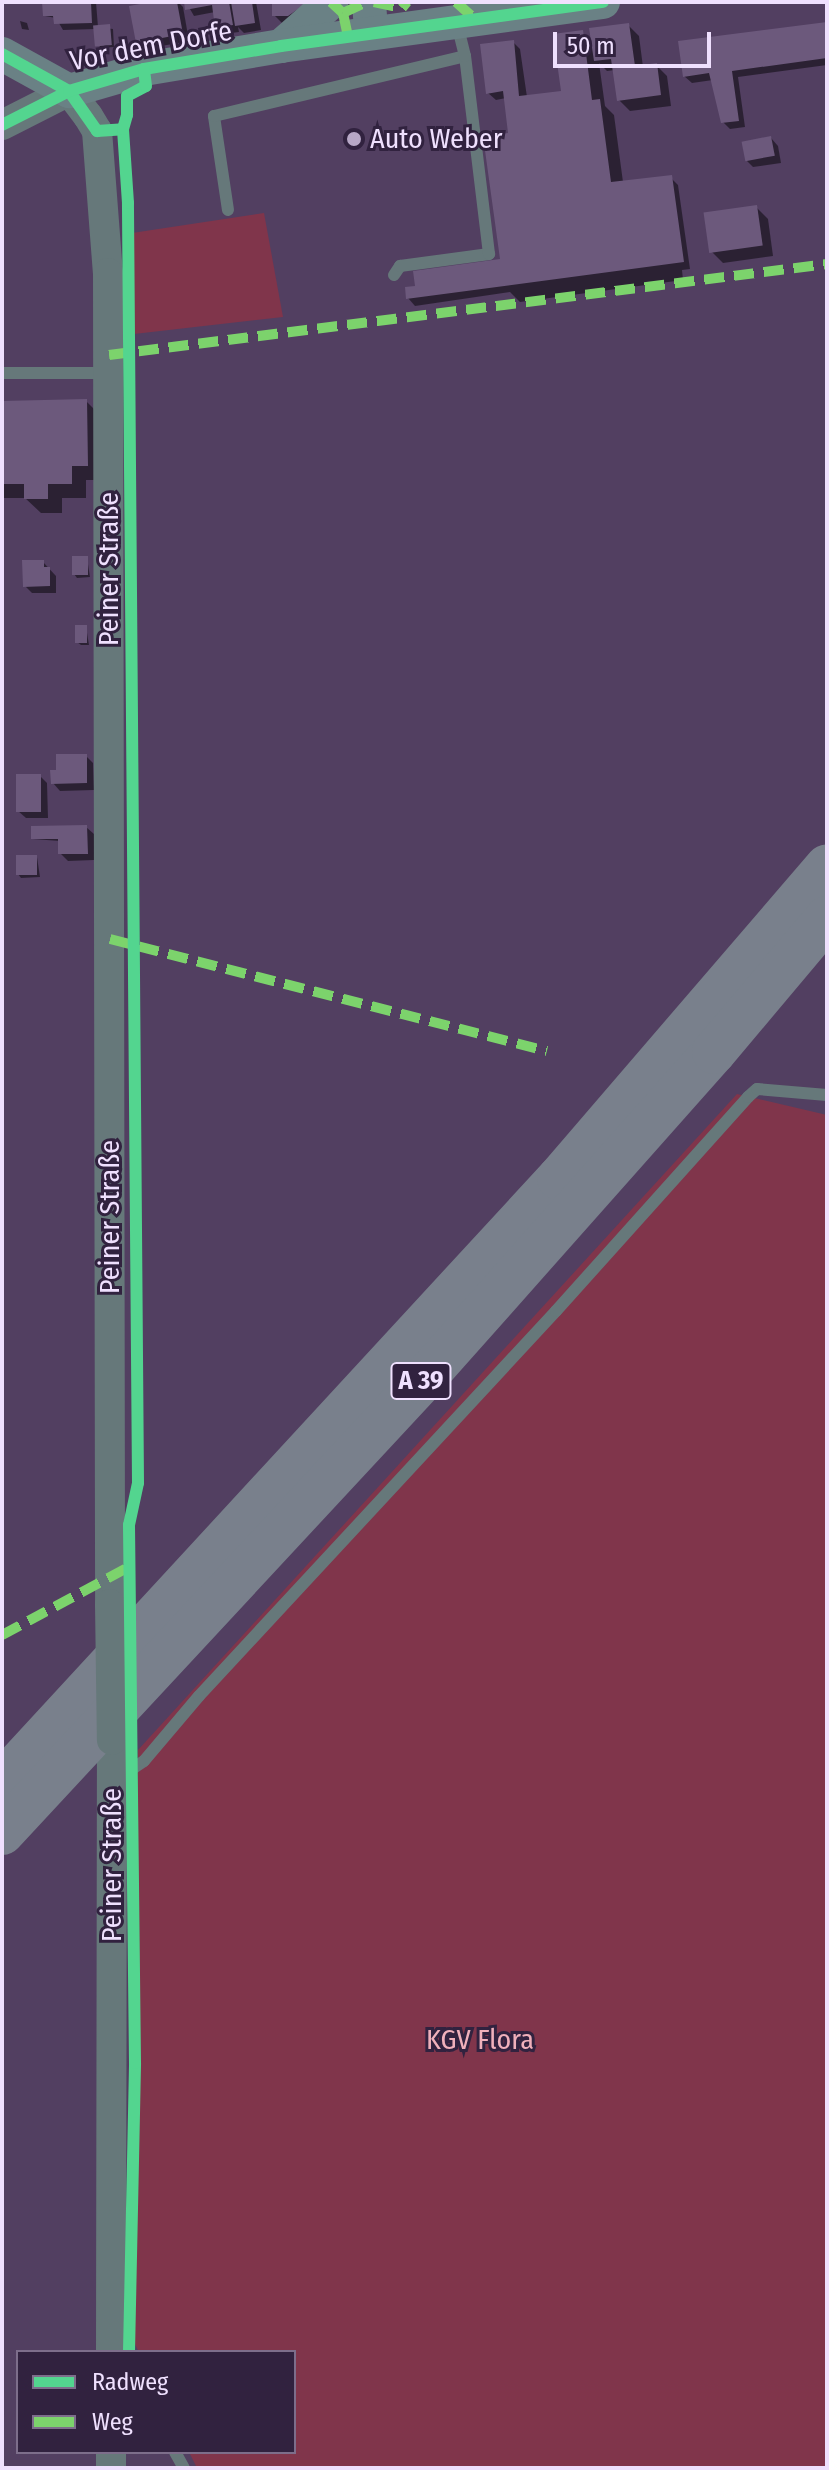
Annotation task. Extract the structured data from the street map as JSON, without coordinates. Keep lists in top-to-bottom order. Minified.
{"streets":{"highway":["A 39"],"main road":["Vor dem Dorfe"],"street":["Peiner Straße"]},"crossings":[["Vor dem Dorfe","Peiner Straße"]],"parks":["KGV Flora"],"places":["Auto Weber"],"legend":["Radweg","Weg"],"scale_bar":"50 m"}
